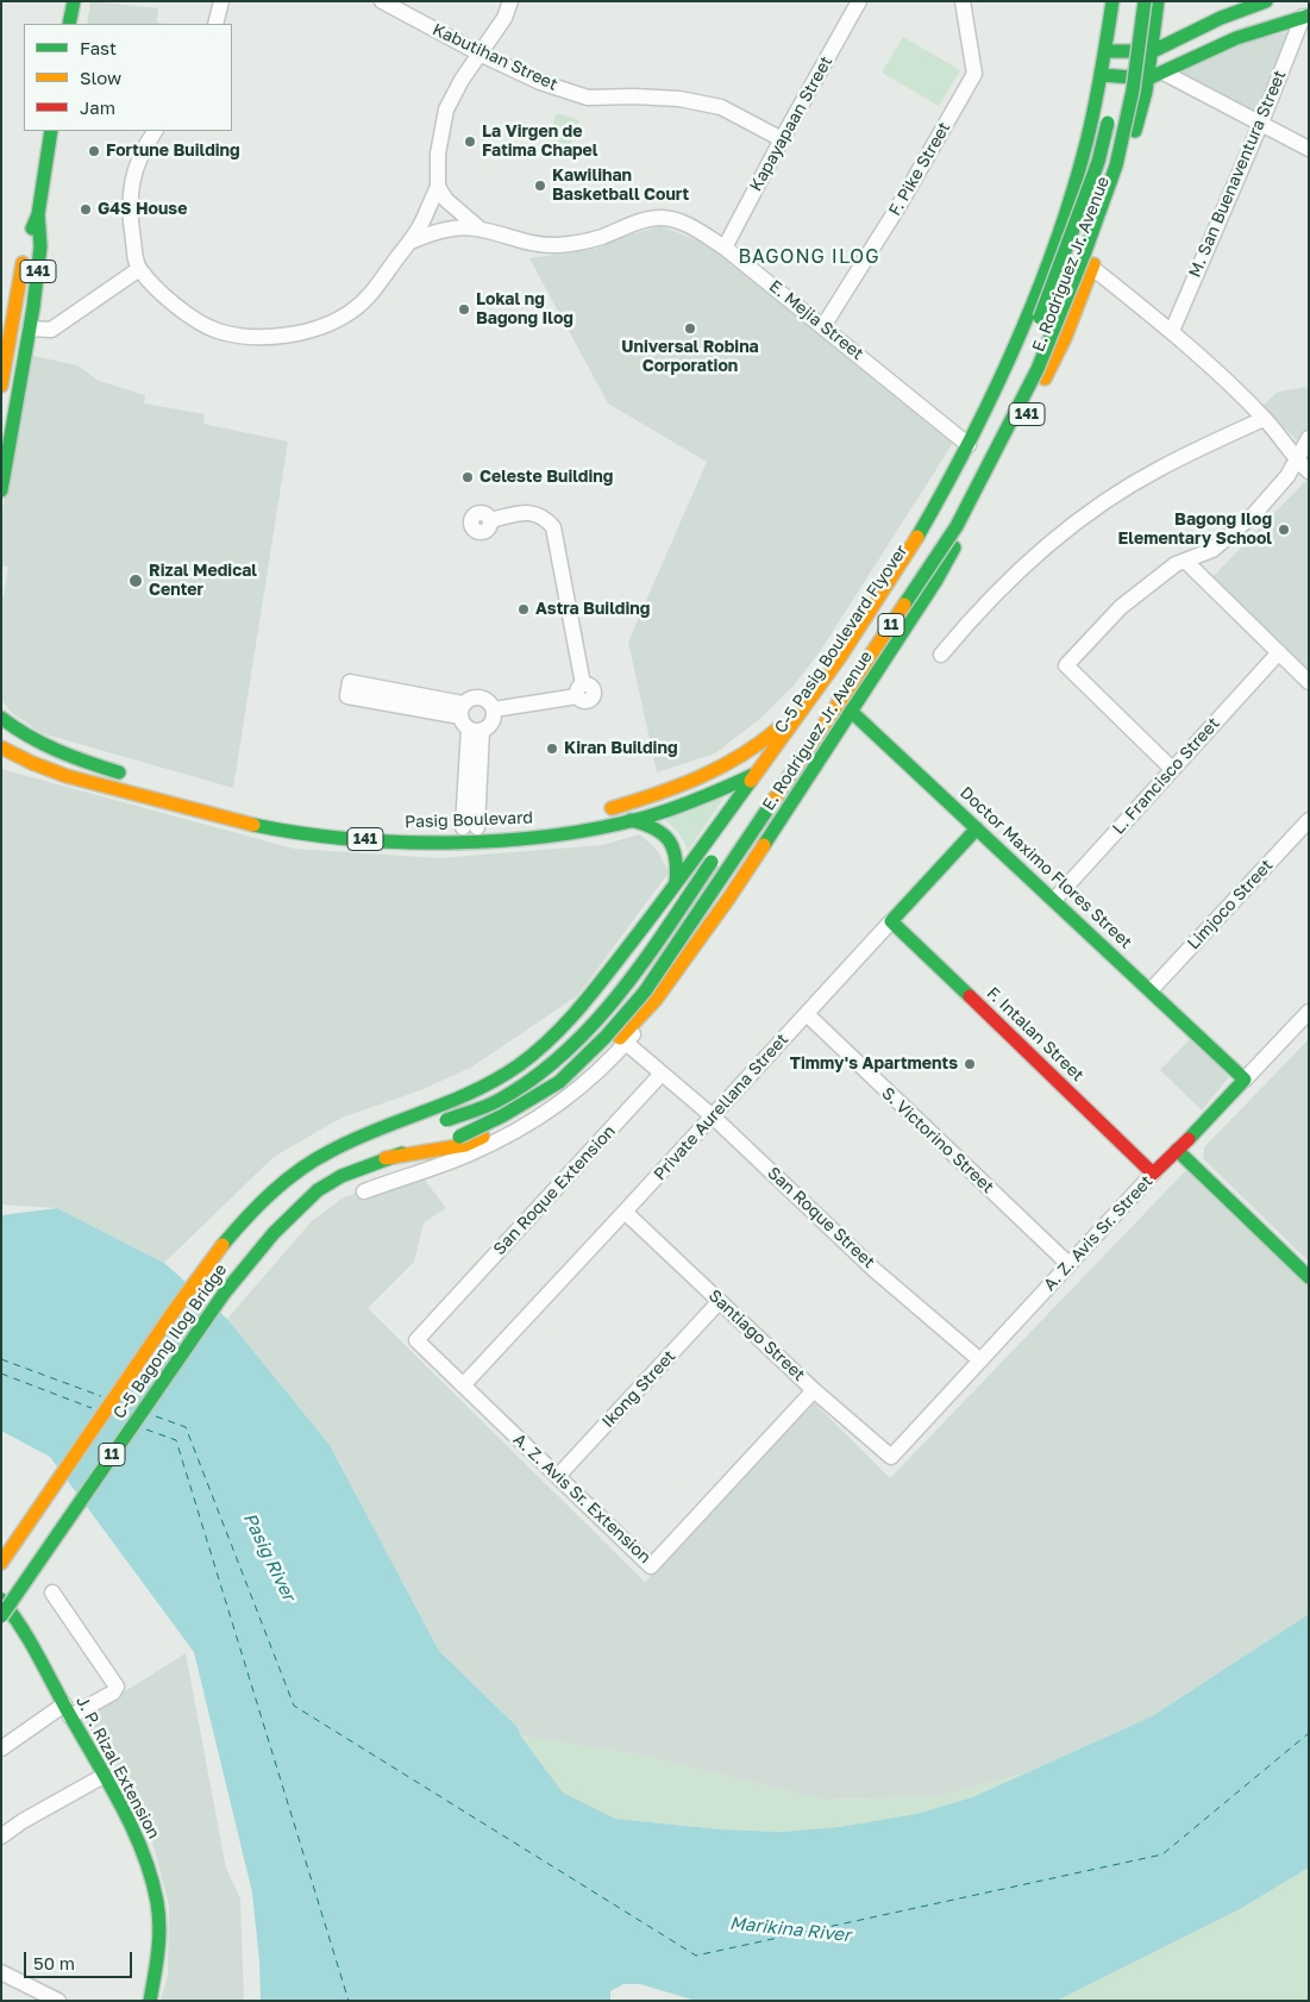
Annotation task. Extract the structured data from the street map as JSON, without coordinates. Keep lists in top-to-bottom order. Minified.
{"streets":{"main road":["E. Rodriguez Jr. Avenue","141","11","C-5 Pasig Boulevard Flyover","Pasig Boulevard","Doctor Maximo Flores Street","F. Intalan Street","Private Aurellana Street","A. Z. Avis Sr. Street","C-5 Bagong Ilog Bridge","J. P. Rizal Extension"],"street":["Kabutihan Street","Kapayapaan Street","F. Pike Street","M. San Buenaventura Street","E. Mejia Street","L. Francisco Street","Limjoco Street","S. Victorino Street","San Roque Extension","San Roque Street","Santiago Street","Ikong Street","A. Z. Avis Sr. Extension"]},"crossings":[["Kabutihan Street","Kapayapaan Street"],["Kapayapaan Street","E. Mejia Street"],["F. Pike Street","E. Mejia Street"],["E. Rodriguez Jr. Avenue","141"],["E. Rodriguez Jr. Avenue","E. Mejia Street"],["E. Rodriguez Jr. Avenue","11"],["E. Rodriguez Jr. Avenue","C-5 Pasig Boulevard Flyover"],["E. Rodriguez Jr. Avenue","Pasig Boulevard"],["E. Rodriguez Jr. Avenue","Doctor Maximo Flores Street"],["E. Rodriguez Jr. Avenue","C-5 Bagong Ilog Bridge"],["141","Doctor Maximo Flores Street"],["11","C-5 Bagong Ilog Bridge"],["C-5 Pasig Boulevard Flyover","C-5 Bagong Ilog Bridge"],["L. Francisco Street","Doctor Maximo Flores Street"],["Pasig Boulevard","Doctor Maximo Flores Street"],["Doctor Maximo Flores Street","Limjoco Street"],["Doctor Maximo Flores Street","Private Aurellana Street"],["Doctor Maximo Flores Street","A. Z. Avis Sr. Street"],["F. Intalan Street","Private Aurellana Street"],["F. Intalan Street","A. Z. Avis Sr. Street"],["Private Aurellana Street","S. Victorino Street"],["Private Aurellana Street","San Roque Street"],["Private Aurellana Street","Santiago Street"],["Private Aurellana Street","A. Z. Avis Sr. Extension"],["S. Victorino Street","A. Z. Avis Sr. Street"],["San Roque Extension","San Roque Street"],["San Roque Extension","A. Z. Avis Sr. Extension"],["San Roque Street","A. Z. Avis Sr. Street"],["A. Z. Avis Sr. Street","Santiago Street"],["Santiago Street","Ikong Street"],["Santiago Street","A. Z. Avis Sr. Extension"],["Ikong Street","A. Z. Avis Sr. Extension"]],"districts":["BAGONG ILOG"],"water":["Pasig River","Marikina River"],"places":["La Virgen de Fatima Chapel","Fortune Building","Kawilihan Basketball Court","G4S House","Lokal ng Bagong Ilog","Universal Robina Corporation","Celeste Building","Bagong Ilog Elementary School","Rizal Medical Center","Astra Building","Kiran Building","Timmy's Apartments"],"legend":["Fast","Slow","Jam"],"scale_bar":"50 m"}
